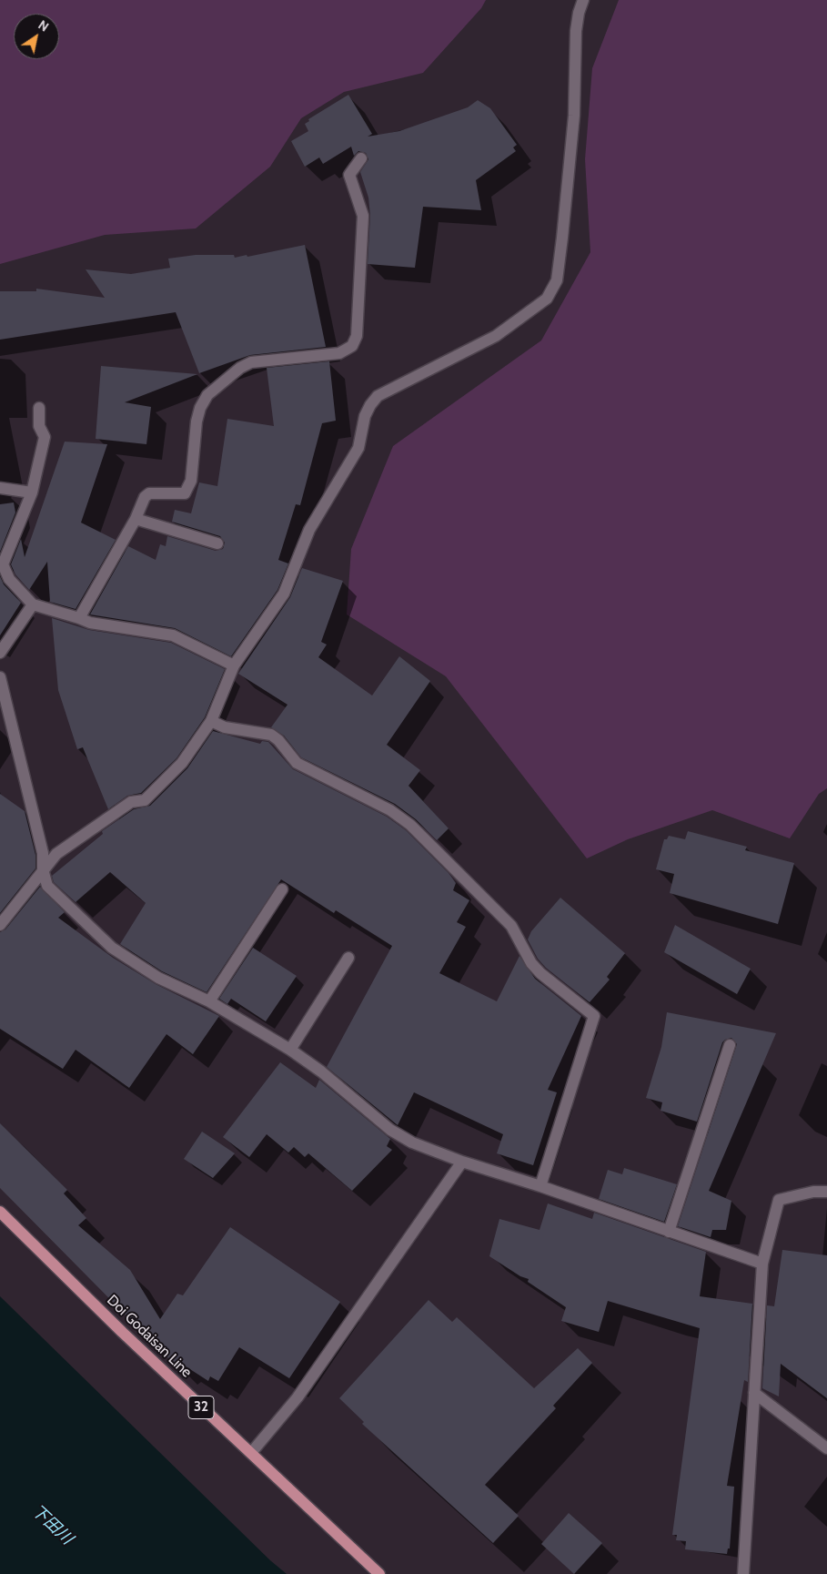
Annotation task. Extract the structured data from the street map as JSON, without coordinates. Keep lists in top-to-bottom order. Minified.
{"streets":{"main road":["Doi Godaisan Line","32"]},"water":["下田川"],"north":"top right"}
